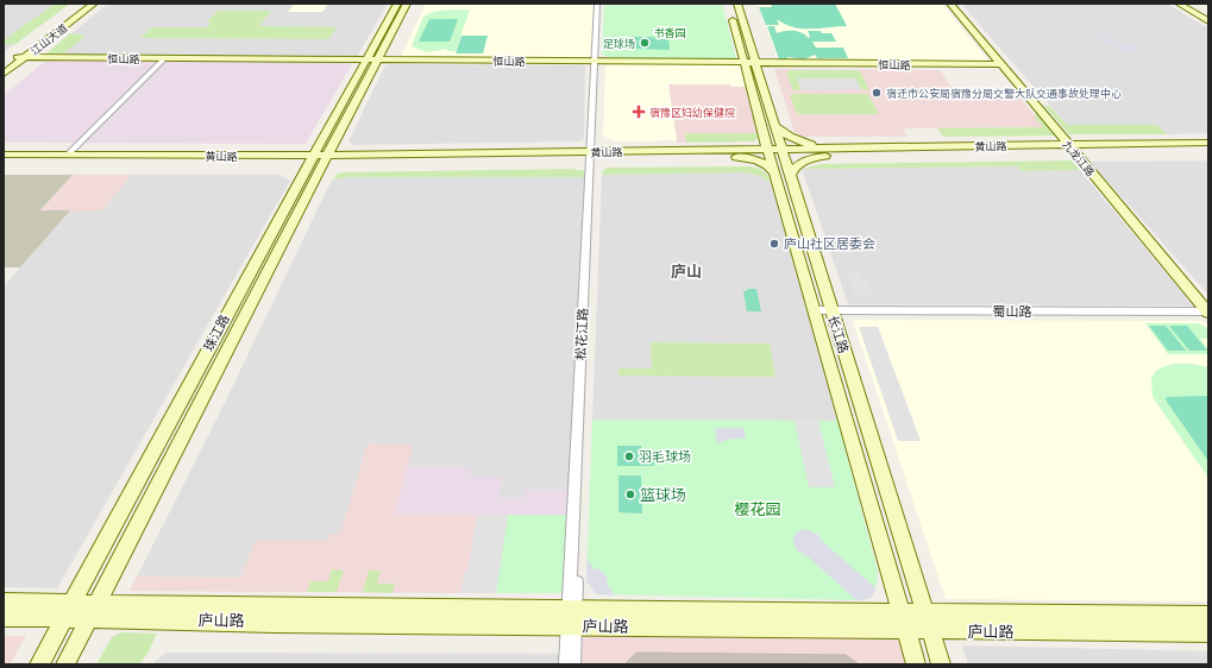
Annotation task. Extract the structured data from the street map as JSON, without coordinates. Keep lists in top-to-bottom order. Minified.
{"streets":{"street":["江山大道","恒山路","黄山路","九龙江路","蜀山路","珠江路","松花江路","长江路","庐山路"]},"crossings":[["江山大道","恒山路"],["恒山路","九龙江路"],["恒山路","珠江路"],["恒山路","松花江路"],["恒山路","长江路"],["黄山路","九龙江路"],["黄山路","珠江路"],["黄山路","松花江路"],["黄山路","长江路"],["九龙江路","蜀山路"],["蜀山路","长江路"],["珠江路","庐山路"],["松花江路","庐山路"],["长江路","庐山路"]],"districts":["庐山"],"parks":["书香园","樱花园"],"places":{"other":["足球场","宿迁市公安局宿豫分局交警大队交通事故处理中心","庐山社区居委会","羽毛球场","篮球场"],"health":["宿豫区妇幼保健院"]}}
